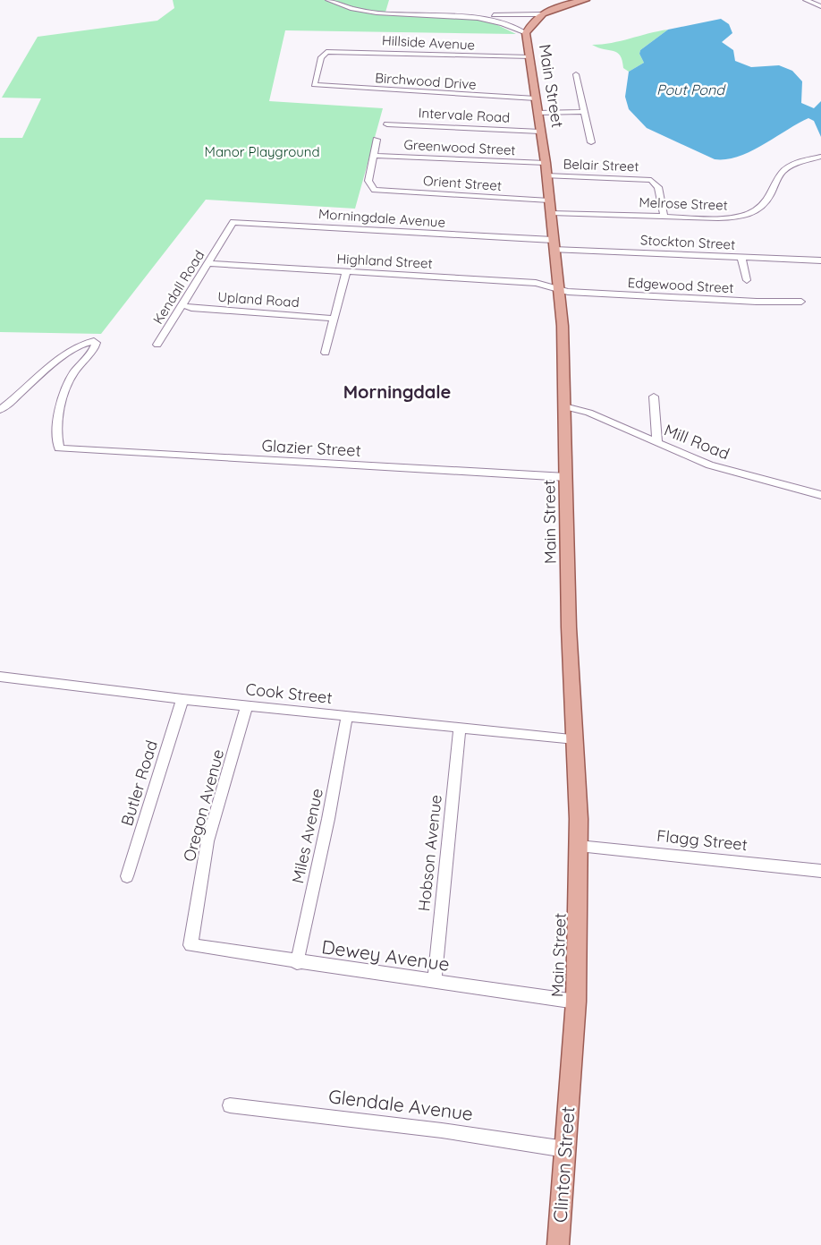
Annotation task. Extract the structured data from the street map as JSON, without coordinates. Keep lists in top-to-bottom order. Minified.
{"streets":{"main road":["Main Street","Clinton Street"],"street":["Hillside Avenue","Birchwood Drive","Intervale Road","Greenwood Street","Belair Street","Orient Street","Melrose Street","Morningdale Avenue","Stockton Street","Highland Street","Edgewood Street","Kendall Road","Upland Road","Mill Road","Glazier Street","Cook Street","Butler Road","Oregon Avenue","Miles Avenue","Flagg Street","Hobson Avenue","Dewey Avenue","Glendale Avenue"]},"crossings":[["Hillside Avenue","Birchwood Drive"],["Hillside Avenue","Main Street"],["Birchwood Drive","Main Street"],["Main Street","Intervale Road"],["Main Street","Greenwood Street"],["Main Street","Belair Street"],["Main Street","Orient Street"],["Main Street","Melrose Street"],["Main Street","Morningdale Avenue"],["Main Street","Stockton Street"],["Main Street","Highland Street"],["Main Street","Edgewood Street"],["Main Street","Mill Road"],["Main Street","Glazier Street"],["Main Street","Cook Street"],["Main Street","Flagg Street"],["Main Street","Dewey Avenue"],["Main Street","Clinton Street"],["Greenwood Street","Belair Street"],["Greenwood Street","Orient Street"],["Belair Street","Melrose Street"],["Orient Street","Melrose Street"],["Morningdale Avenue","Stockton Street"],["Morningdale Avenue","Kendall Road"],["Highland Street","Edgewood Street"],["Highland Street","Kendall Road"],["Kendall Road","Upland Road"],["Cook Street","Butler Road"],["Cook Street","Oregon Avenue"],["Cook Street","Miles Avenue"],["Cook Street","Hobson Avenue"],["Oregon Avenue","Dewey Avenue"],["Miles Avenue","Dewey Avenue"],["Hobson Avenue","Dewey Avenue"],["Glendale Avenue","Clinton Street"]],"districts":["Morningdale"],"water":["Pout Pond"],"parks":["Manor Playground"]}
